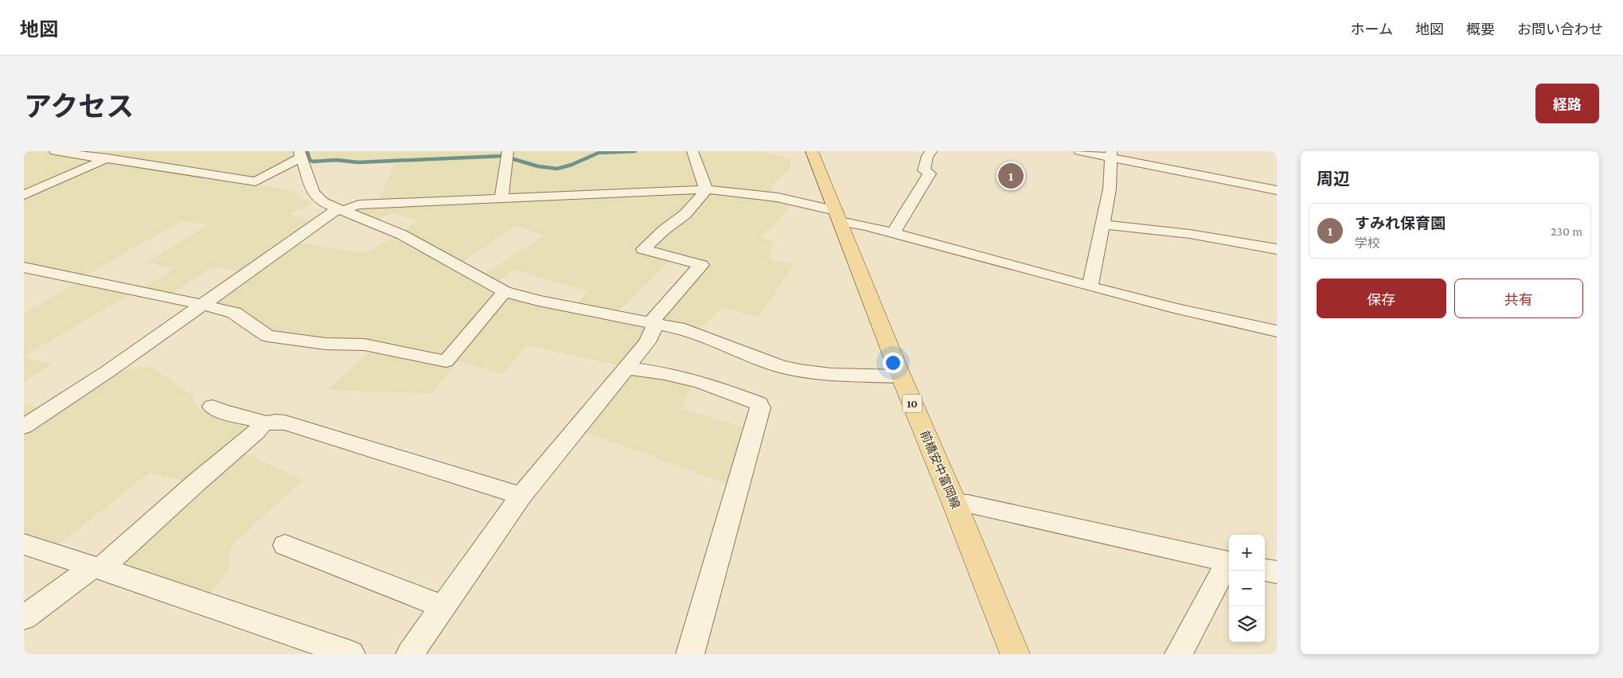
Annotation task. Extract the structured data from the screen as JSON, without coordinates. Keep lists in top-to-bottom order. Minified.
{"streets":{"main road":["10","前橋安中富岡線"]},"page":{"header":"地図","nav":["ホーム","地図","概要","お問い合わせ"],"title":"アクセス","buttons":["経路",["保存","共有"]],"heading":"周辺","pins":"1","list":[{"mark":"1","name":"すみれ保育園","note":"学校","value":"230 m"}],"map_buttons":["+","−"]}}
